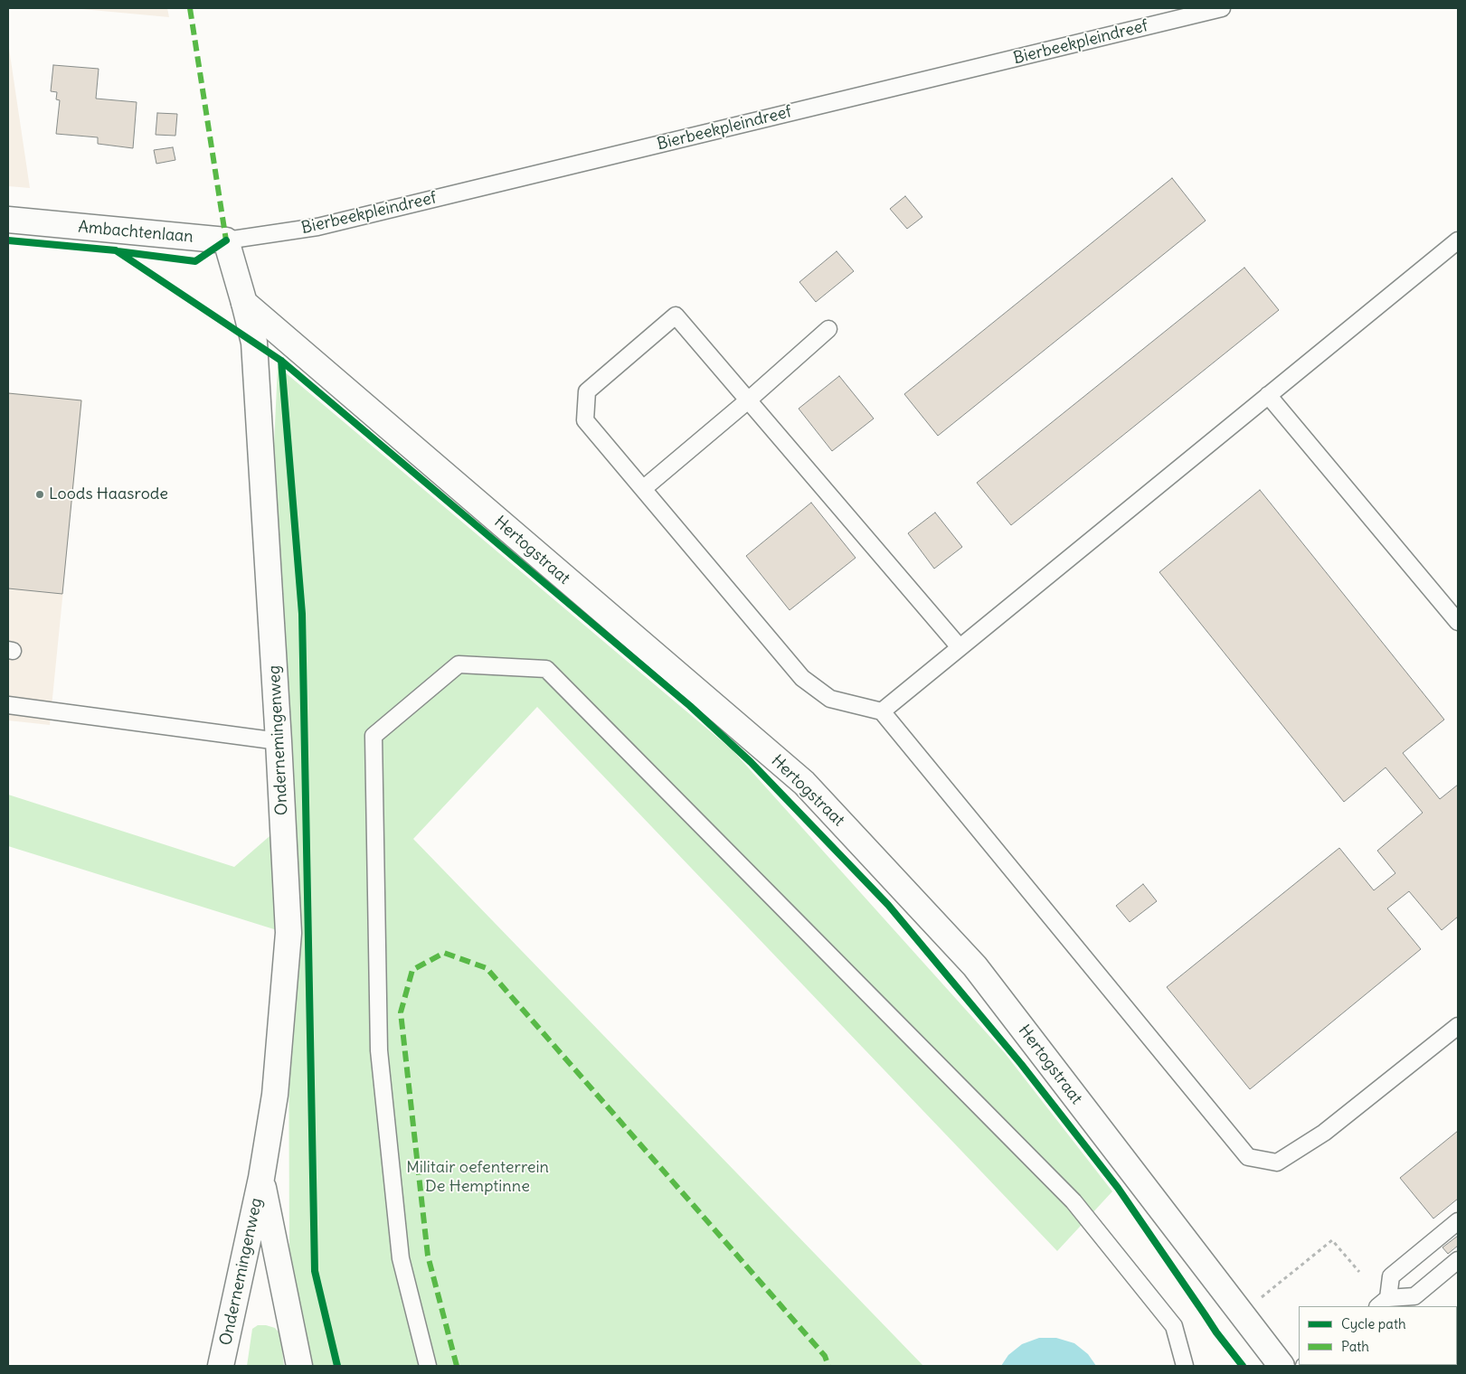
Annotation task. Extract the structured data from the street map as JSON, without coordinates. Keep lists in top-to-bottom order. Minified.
{"streets":{"street":["Ambachtenlaan","Hertogstraat","Ondernemingenweg"],"lane":["Bierbeekpleindreef"]},"crossings":[["Bierbeekpleindreef","Ambachtenlaan"],["Hertogstraat","Ondernemingenweg"]],"parks":["Militair oefenterrein De Hemptinne"],"places":["Loods Haasrode"],"legend":["Cycle path","Path"]}
